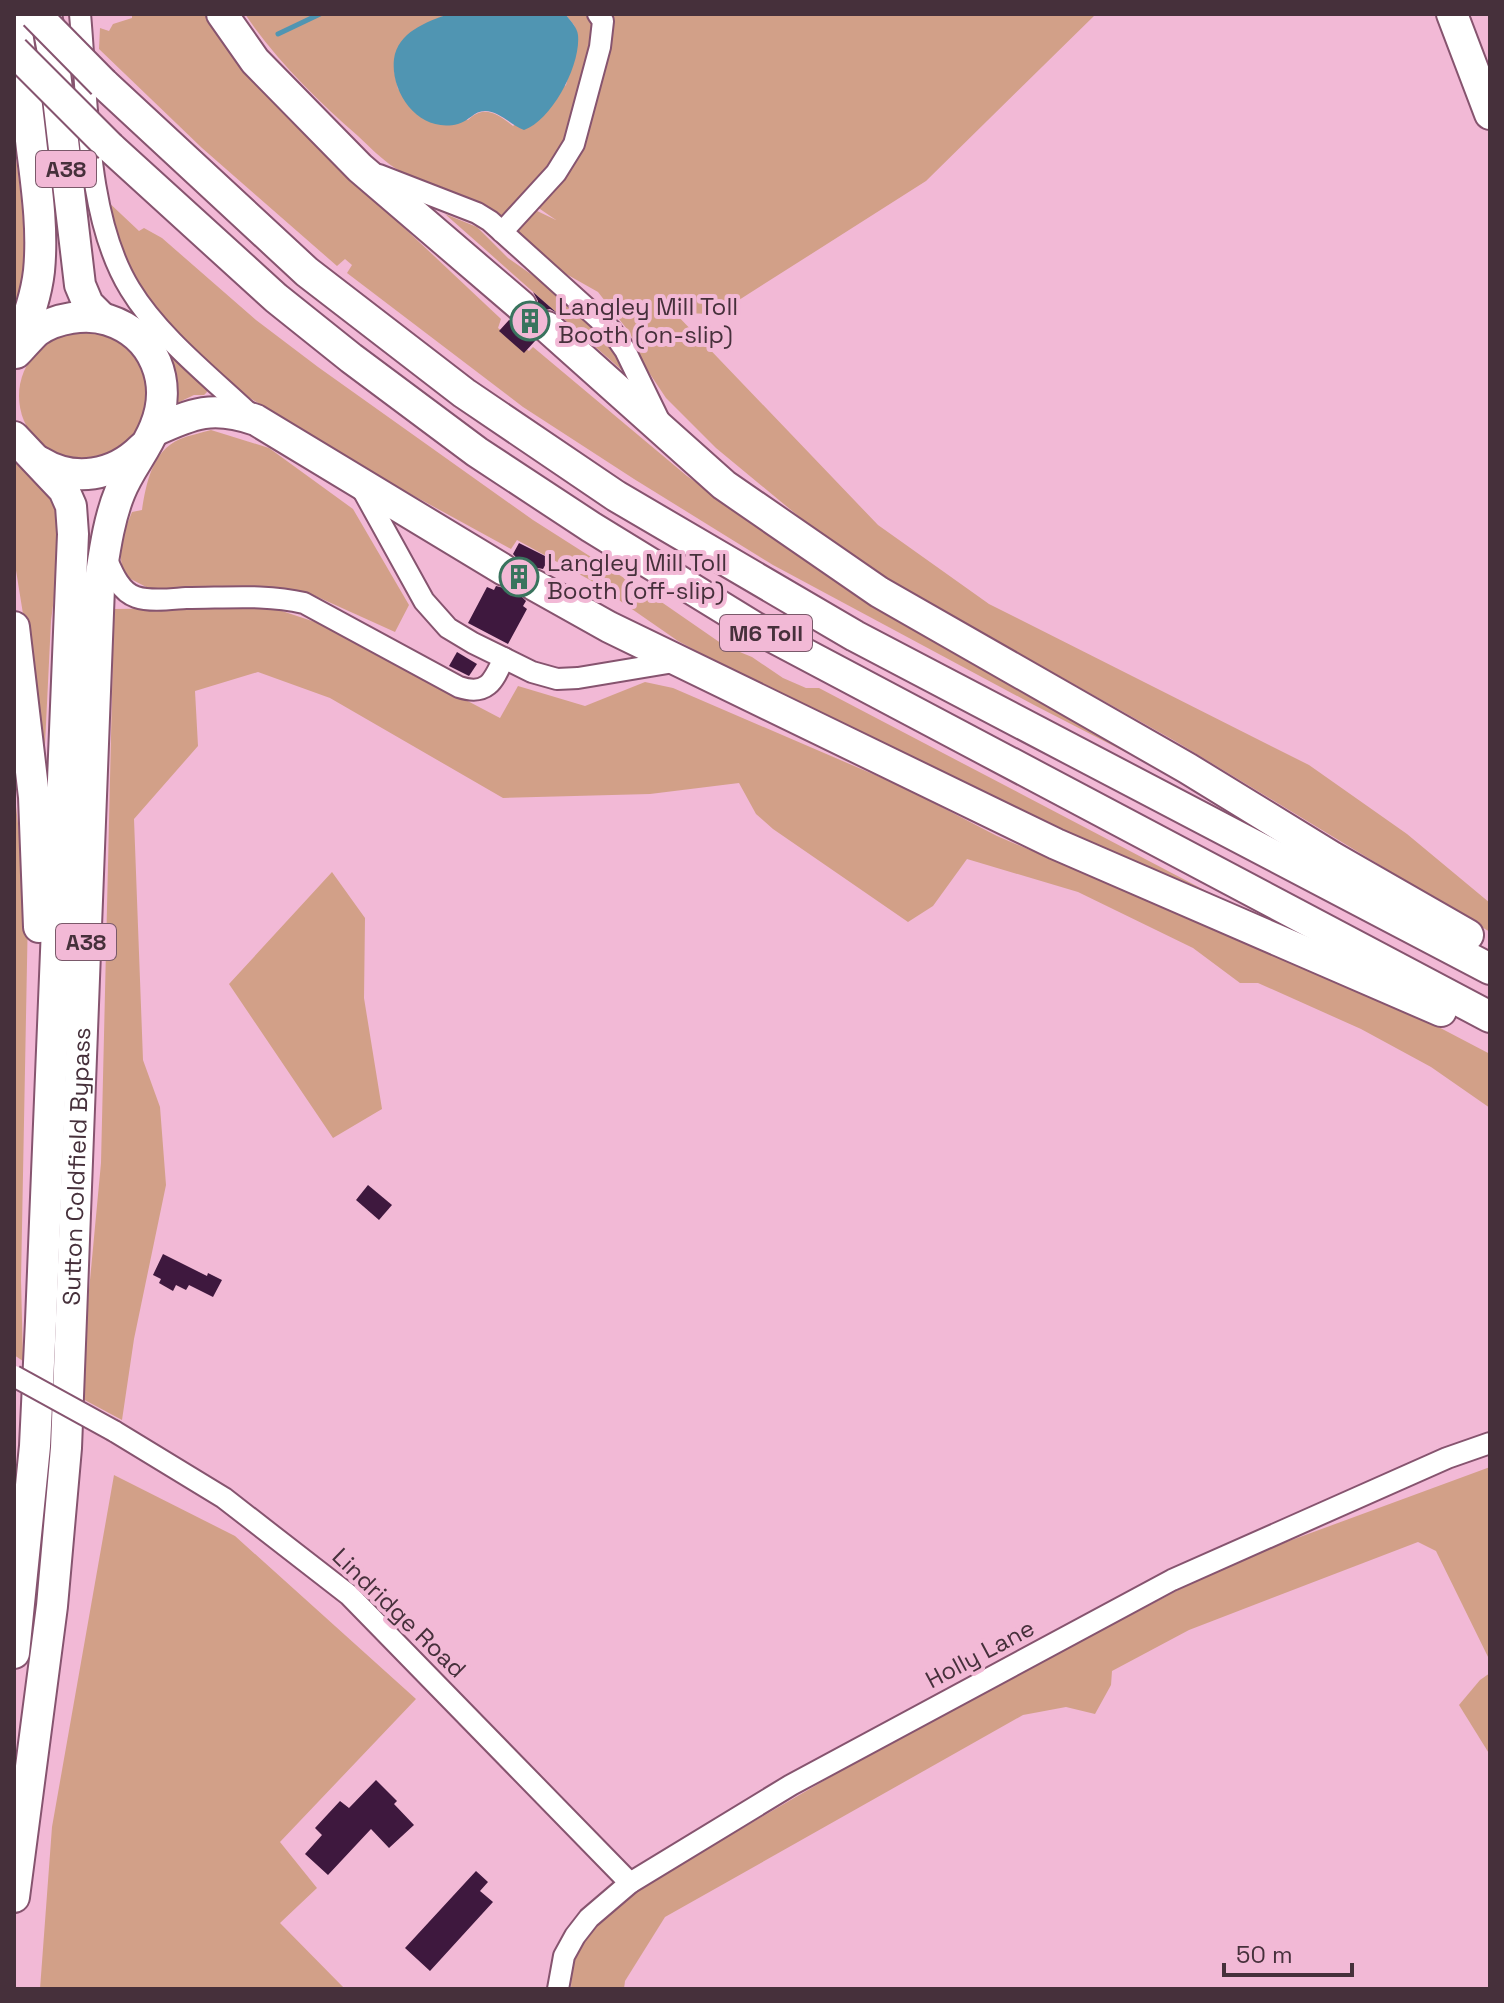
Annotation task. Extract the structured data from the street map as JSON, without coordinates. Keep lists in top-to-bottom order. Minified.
{"streets":{"highway":["A38","M6 Toll","Sutton Coldfield Bypass"],"street":["Lindridge Road","Holly Lane"]},"crossings":[["Lindridge Road","Holly Lane"]],"places":{"building":["Langley Mill Toll Booth (on-slip)","Langley Mill Toll Booth (off-slip)"]},"scale_bar":"50 m"}
